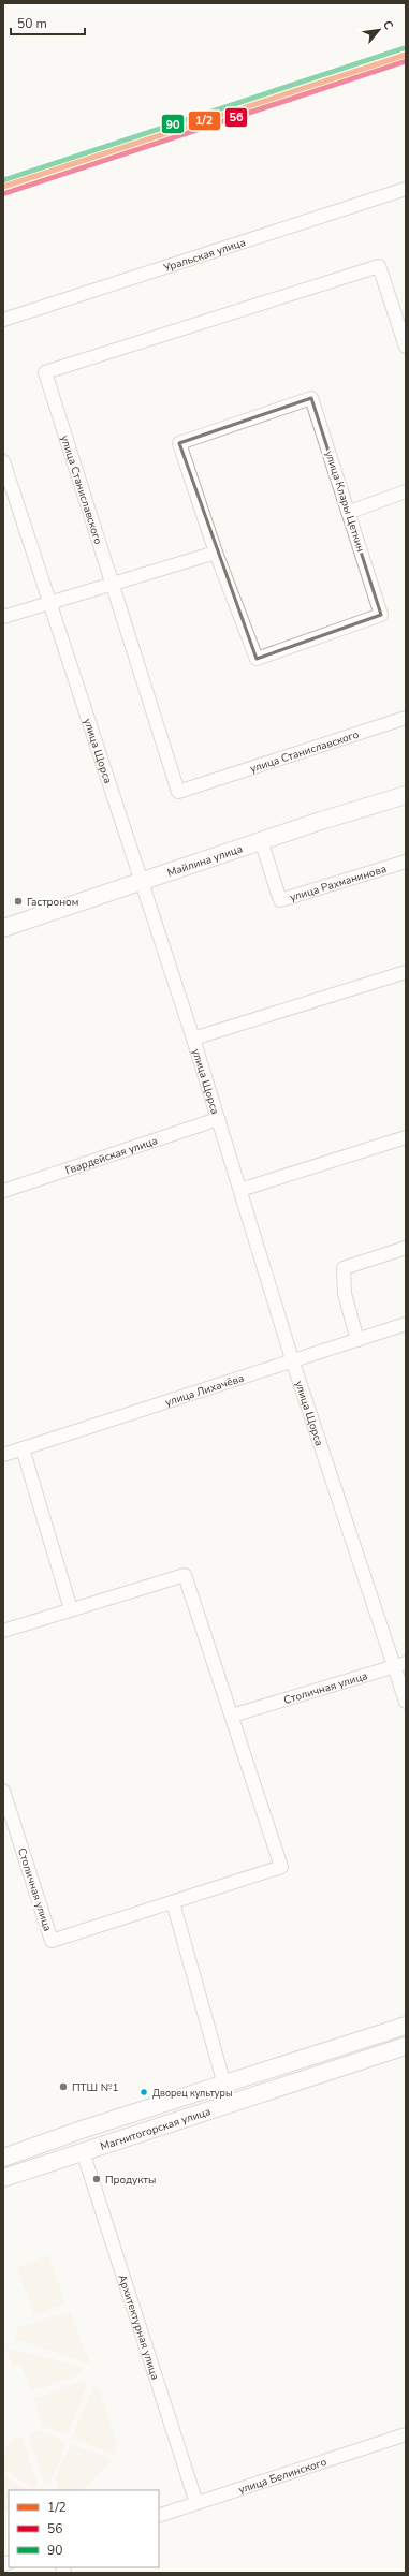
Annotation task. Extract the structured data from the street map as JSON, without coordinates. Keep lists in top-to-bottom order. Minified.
{"streets":{"main road":["Майлина улица","Магнитогорская улица"],"street":["Уральская улица","улица Станиславского","улица Клары Цеткин","улица Щорса","улица Рахманинова","Гвардейская улица","улица Лихачёва","Столичная улица","Архитектурная улица","улица Белинского"]},"crossings":[["улица Щорса","Майлина улица"],["улица Щорса","Гвардейская улица"],["улица Щорса","улица Лихачёва"],["улица Щорса","Столичная улица"],["Майлина улица","улица Рахманинова"],["Магнитогорская улица","Архитектурная улица"],["Архитектурная улица","улица Белинского"]],"places":["Гастроном","ПТШ №1","Дворец культуры","Продукты"],"lines":["transit line 90","transit line 1/2","transit line 56"],"legend":["1/2","56","90"],"scale_bar":"50 m","north":"top right"}
